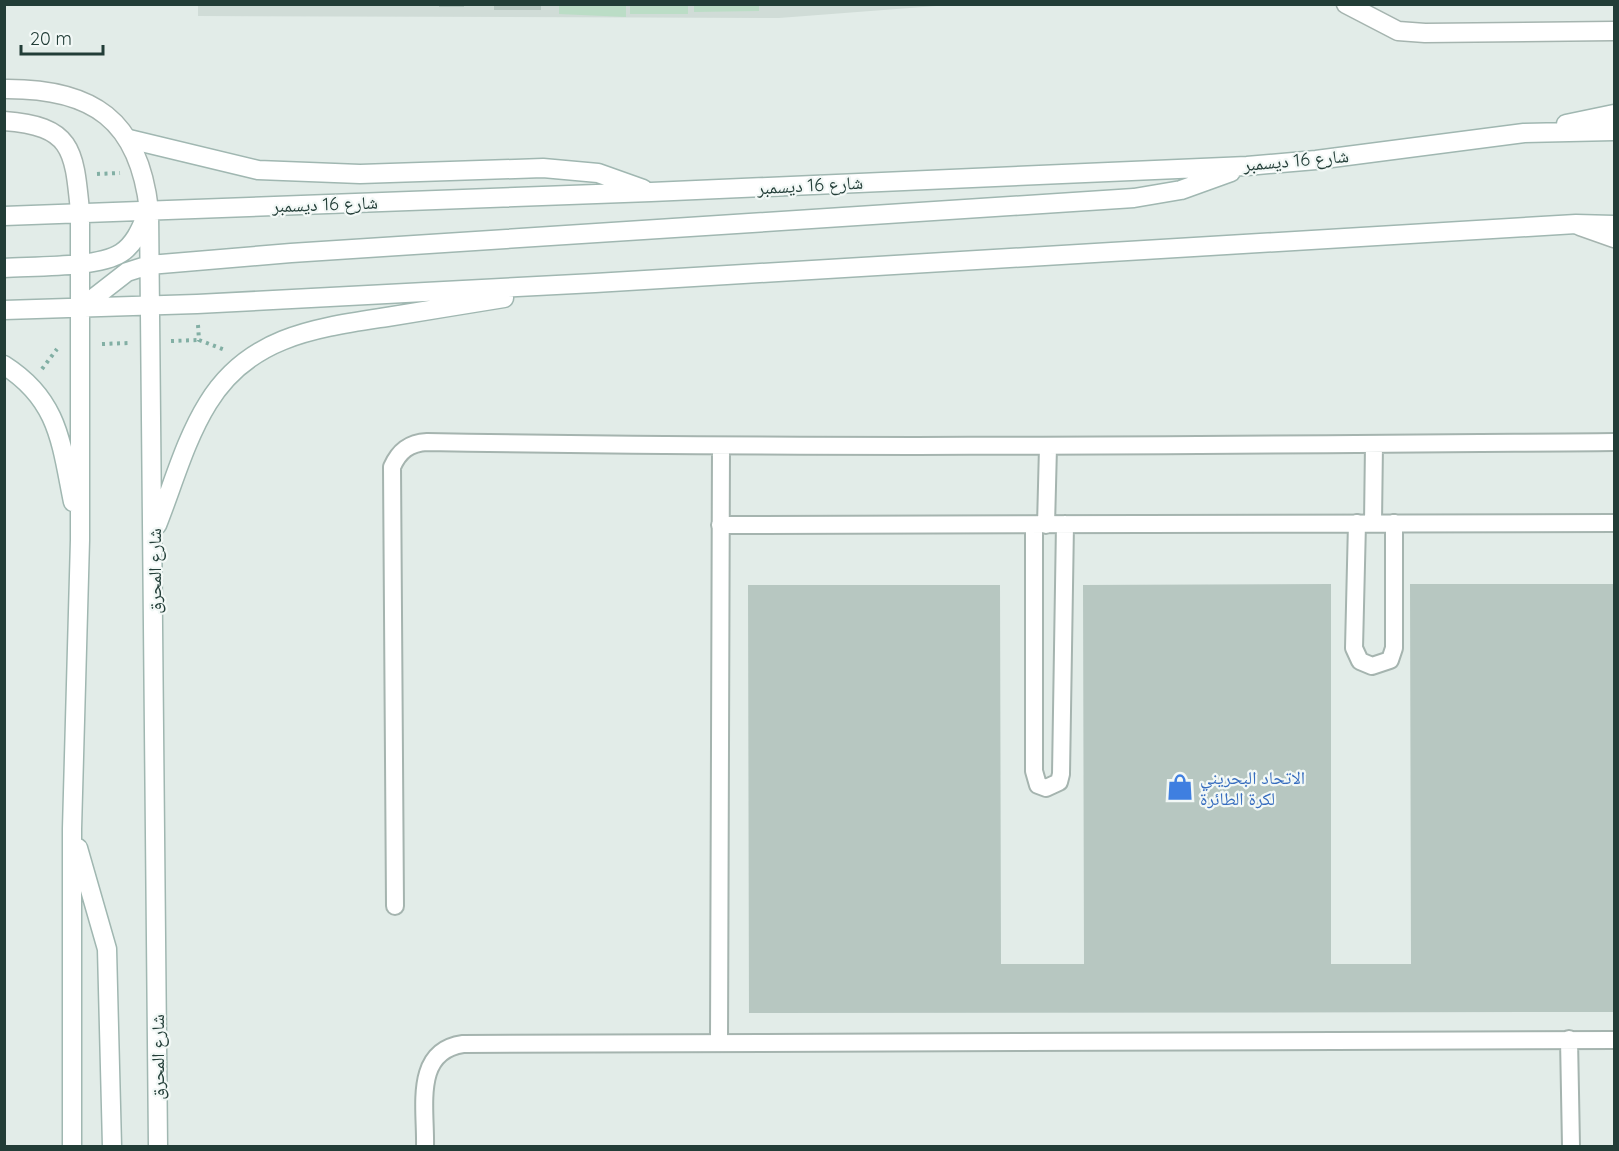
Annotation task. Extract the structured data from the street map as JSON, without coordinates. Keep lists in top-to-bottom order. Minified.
{"streets":{"main road":["شارع 16 ديسمبر","شارع المحرق"]},"crossings":[["شارع 16 ديسمبر","شارع المحرق"]],"places":{"shop":["الاتحاد البحريني لكرة الطائرة"]},"scale_bar":"20 m"}
